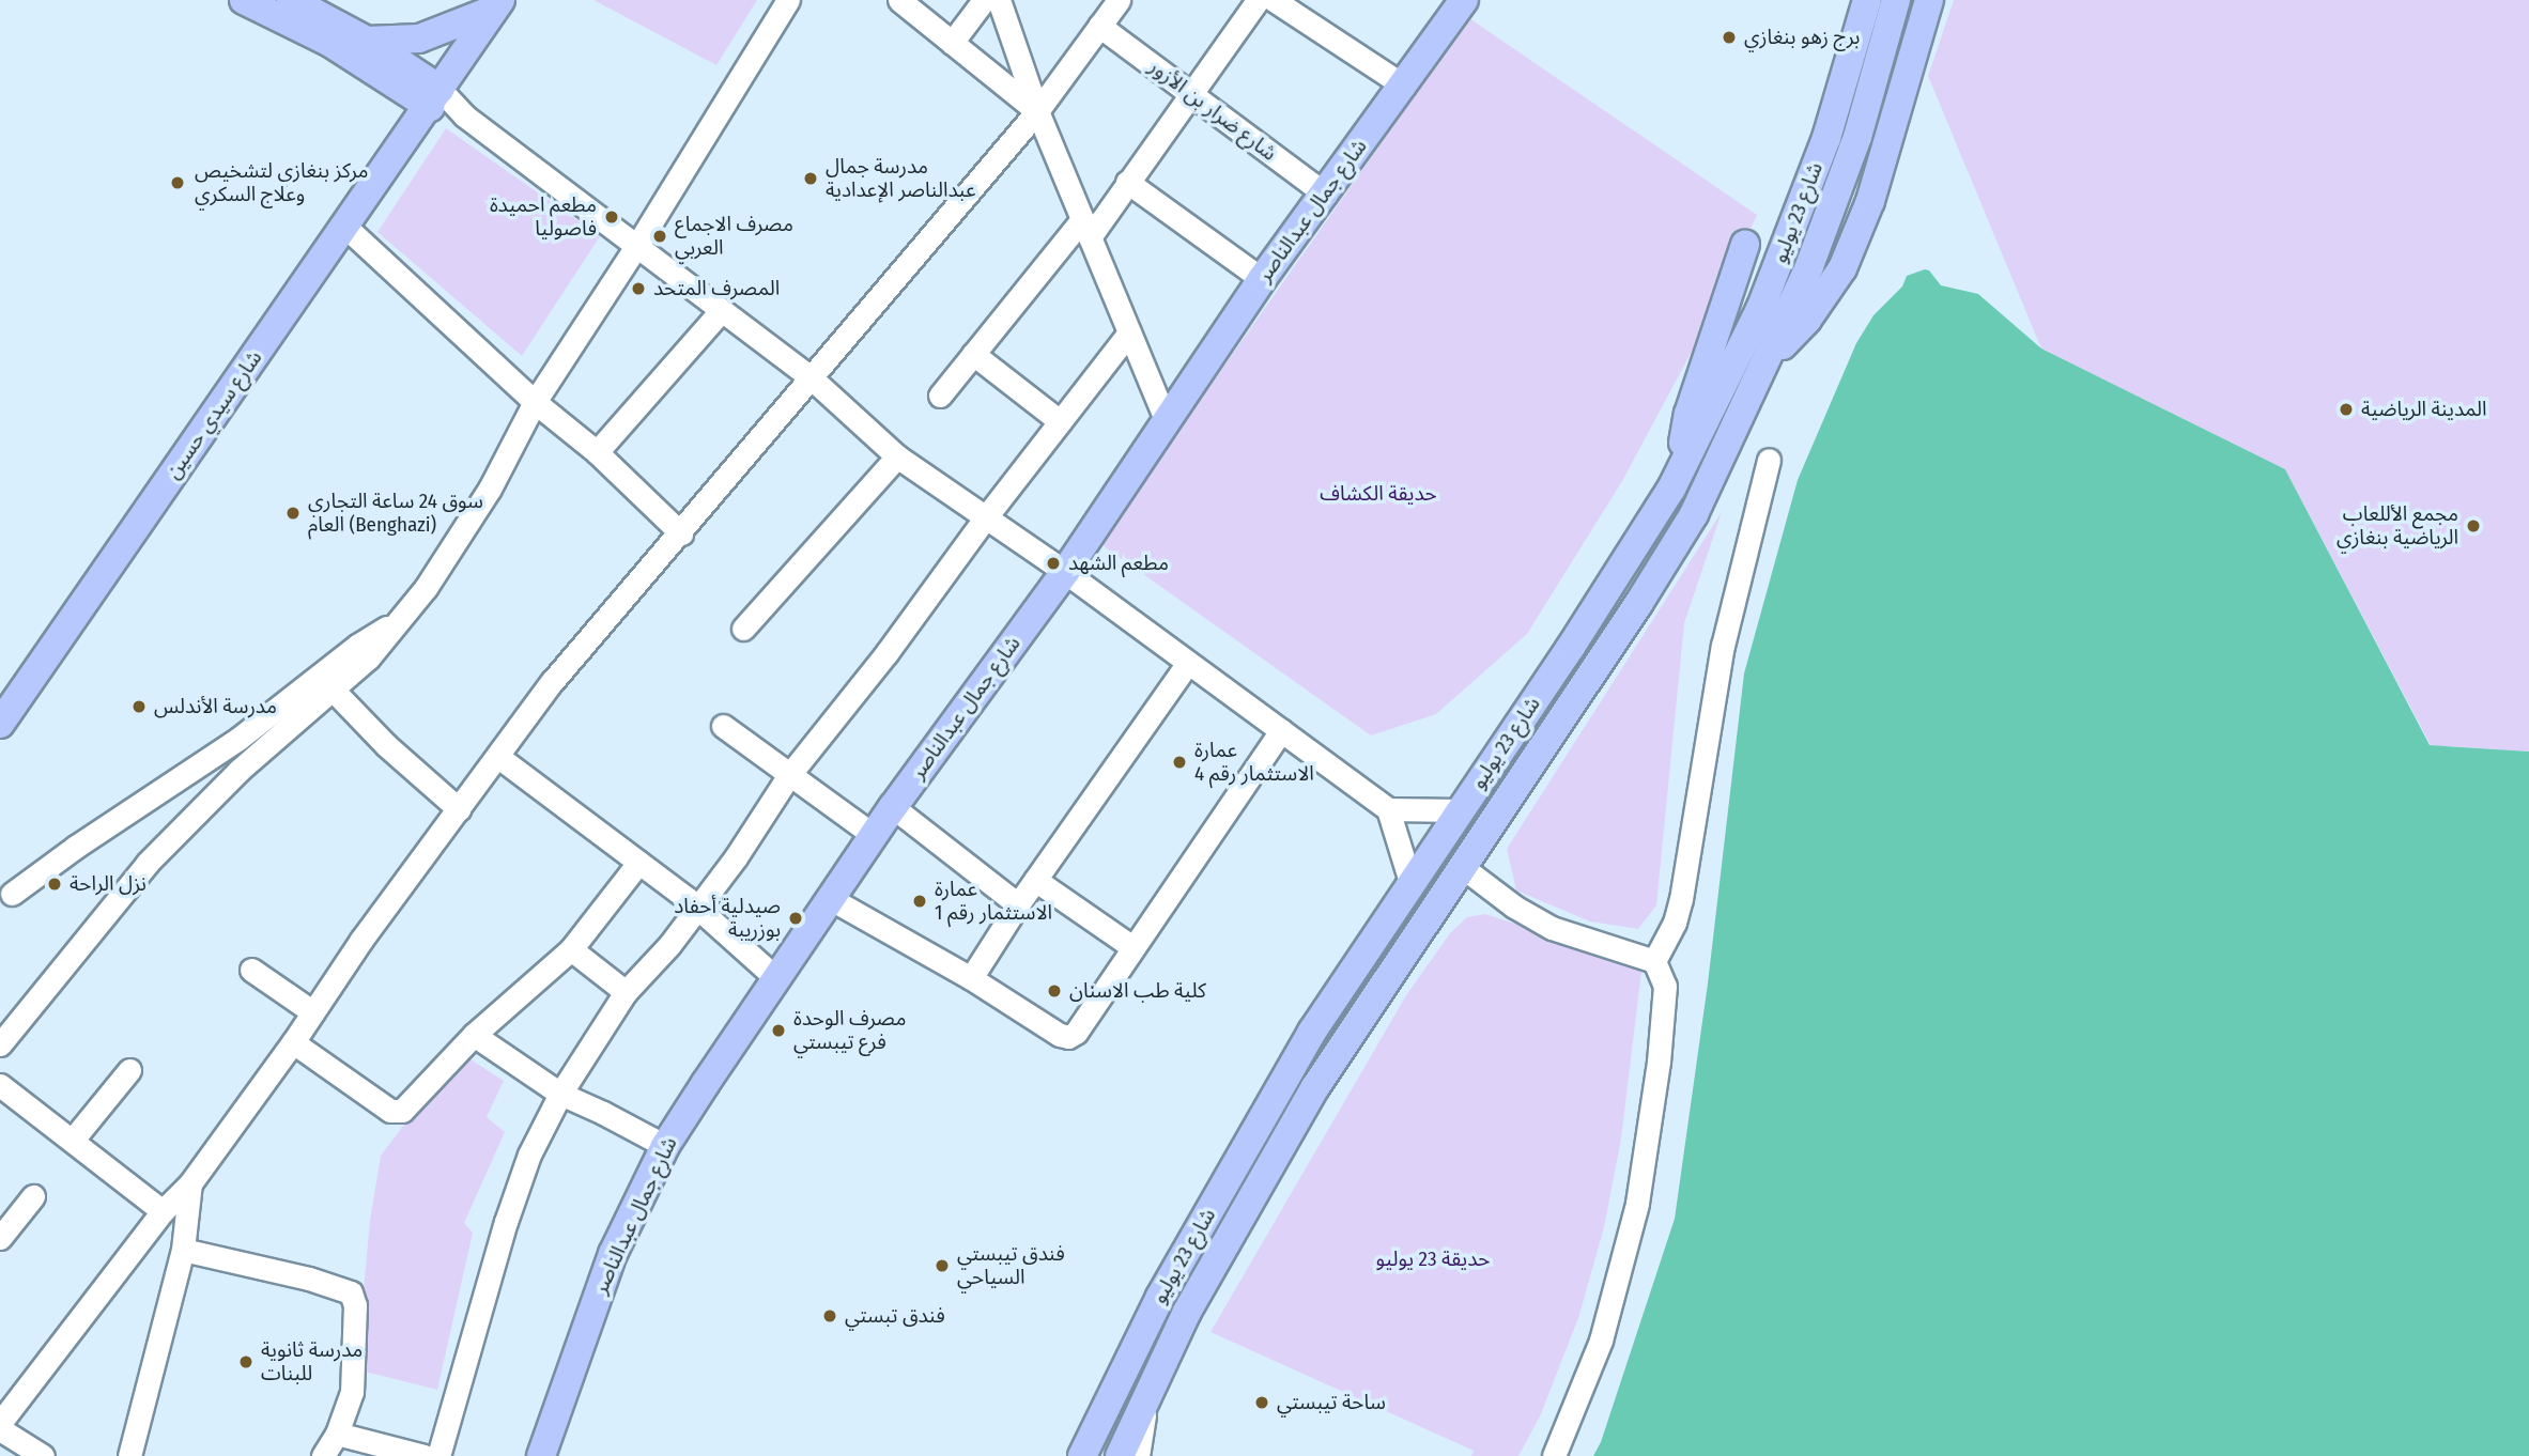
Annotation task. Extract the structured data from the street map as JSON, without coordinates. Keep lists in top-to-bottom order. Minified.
{"streets":{"main road":["شارع جمال عبدالناصر","شارع 23 يوليو","شارع سيدي حسين"],"street":["شارع ضرار بن الأزور"]},"crossings":[["شارع ضرار بن الأزور","شارع جمال عبدالناصر"]],"parks":["حديقة الكشاف","حديقة 23 يوليو"],"places":["برج زهو بنغازي","مدرسة جمال عبدالناصر الإعدادية","مركز بنغازي لتشخيص وعلاج السكري","مطعم احميدة فاصوليا","مصرف الاجماع العربي","المصرف المتحد","المدينة الرياضية","سوق 24 ساعة التجاري العام (Benghazi)","مجمع الأللعاب الرياضية بنغازي","مطعم الشهد","مدرسة الأندلس","عمارة الاستثمار رقم 4","نزل الراحة","عمارة الاستثمار رقم 1","صيدلية أحفاد بوزريبة","كلية طب الاسنان","مصرف الوحدة فرع تيبستي","فندق تيبستي السياحي","فندق تبستي","مدرسة ثانوية للبنات","ساحة تيبستي"]}
